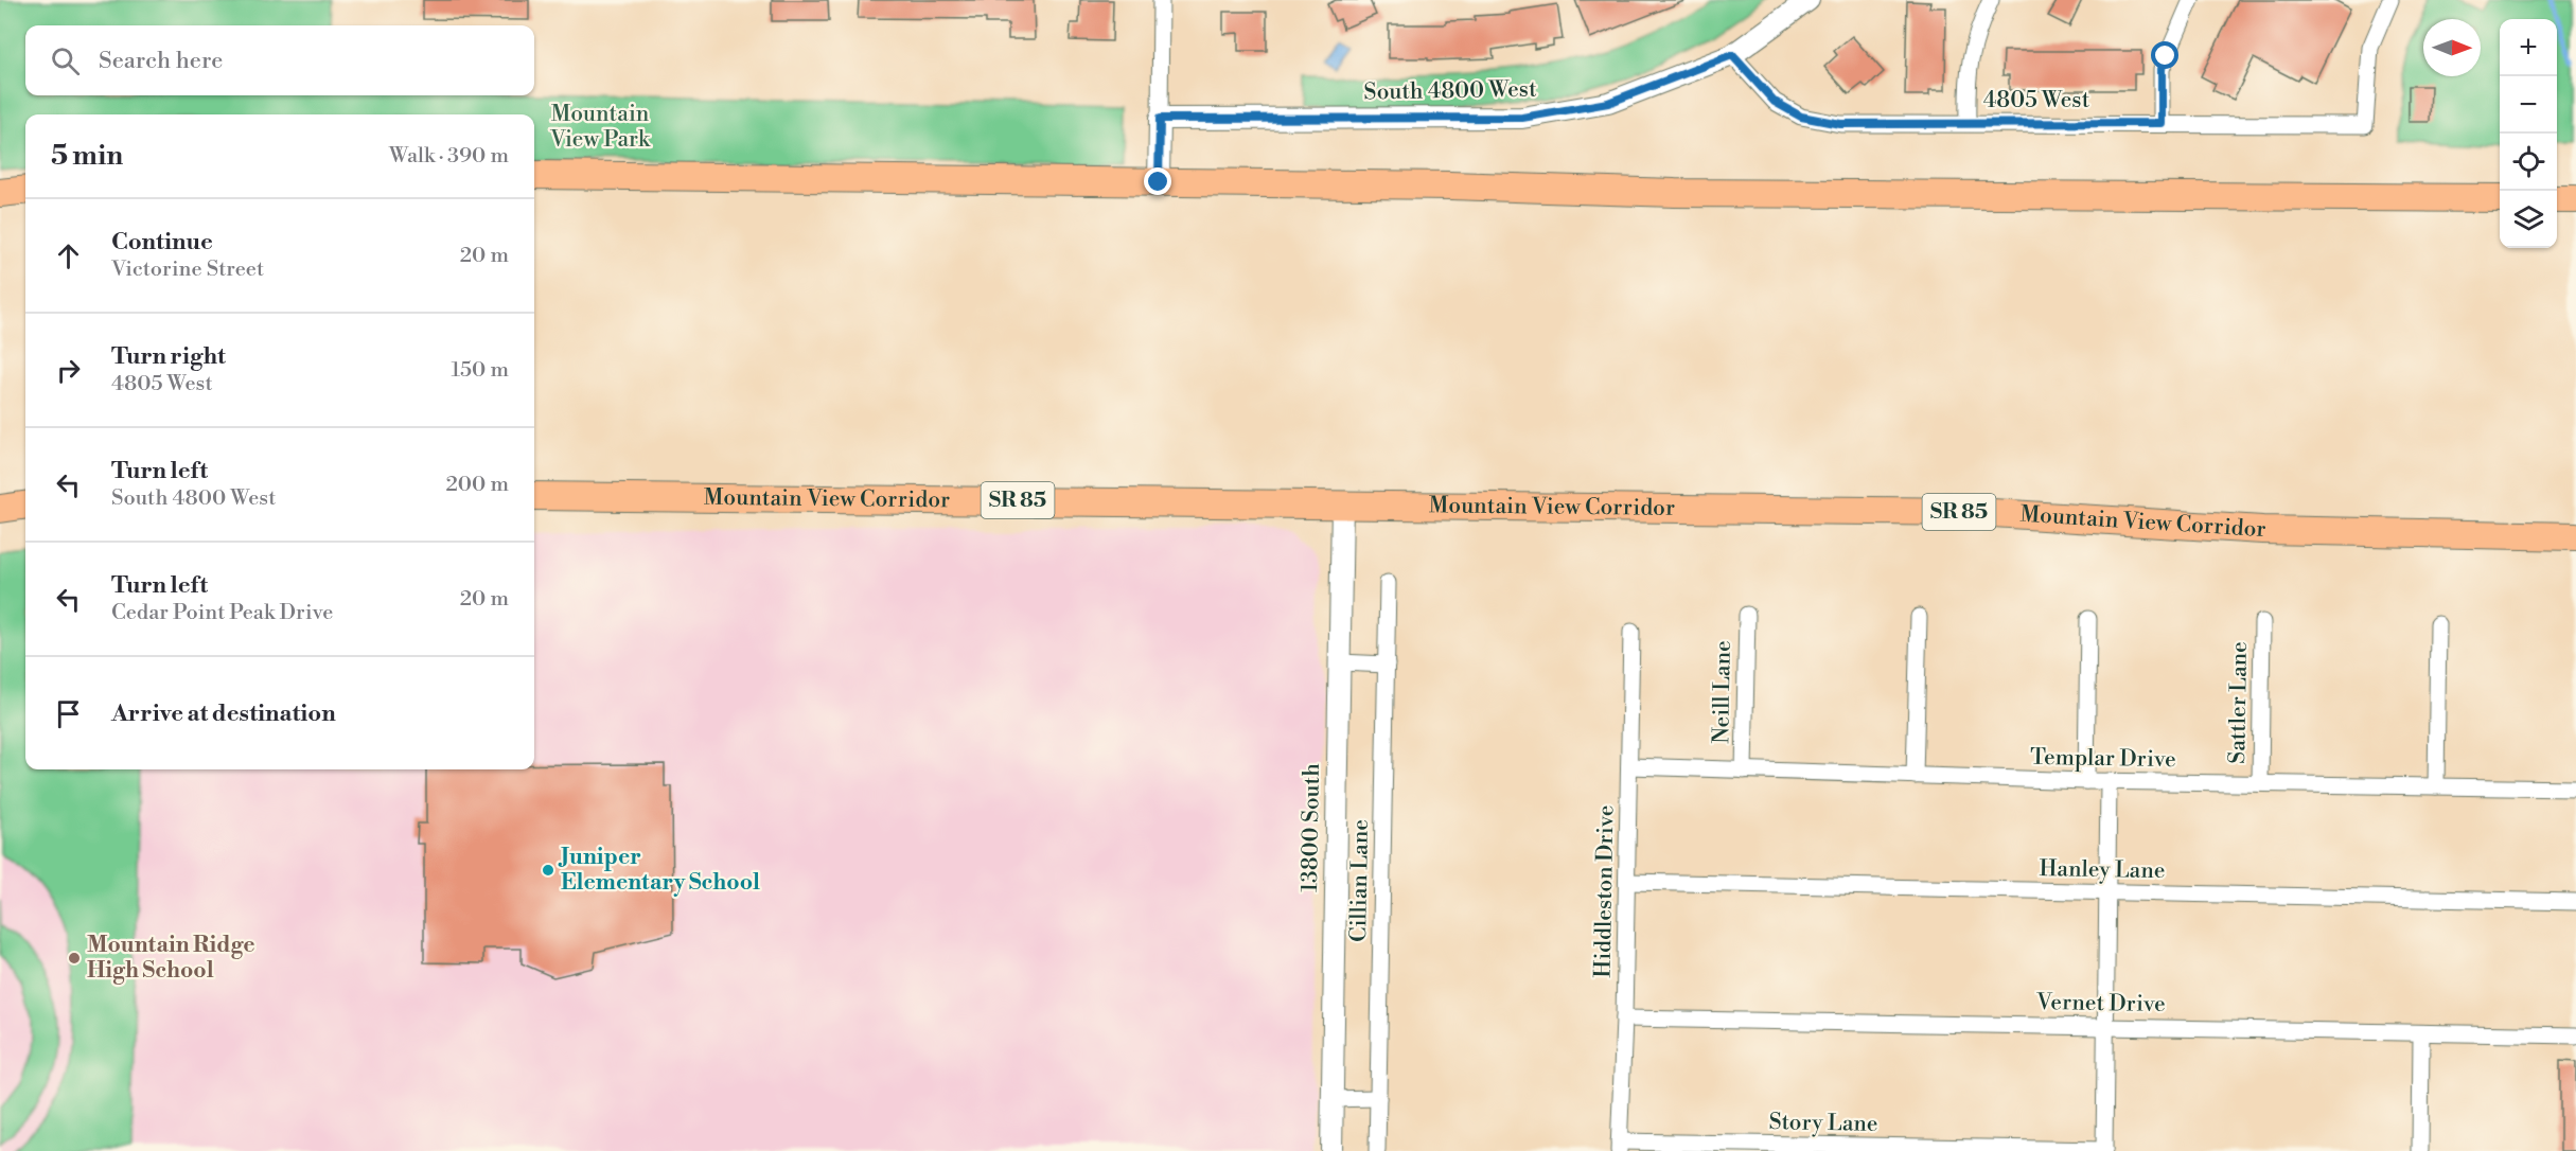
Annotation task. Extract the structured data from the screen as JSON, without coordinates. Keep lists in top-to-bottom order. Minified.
{"streets":{"highway":["Mountain View Corridor","SR 85"],"street":["South 4800 West","4805 West","Neill Lane","Sattler Lane","Templar Drive","13800 South","Hanley Lane","Cillian Lane","Hiddleston Drive","Vernet Drive","Story Lane"]},"crossings":[["South 4800 West","4805 West"],["Mountain View Corridor","13800 South"],["Neill Lane","Templar Drive"],["Sattler Lane","Templar Drive"],["Templar Drive","Hiddleston Drive"],["Hanley Lane","Hiddleston Drive"],["Hiddleston Drive","Vernet Drive"],["Hiddleston Drive","Story Lane"]],"parks":["Mountain View Park"],"places":["Juniper Elementary School","Mountain Ridge High School"],"north":"right","page":{"map_buttons":["+","−"],"search":"Search here","heading":["5 min","Walk · 390 m"],"list":[["Continue","Victorine Street","20 m"],["Turn right","4805 West","150 m"],["Turn left","South 4800 West","200 m"],["Turn left","Cedar Point Peak Drive","20 m"],"Arrive at destination"]}}
